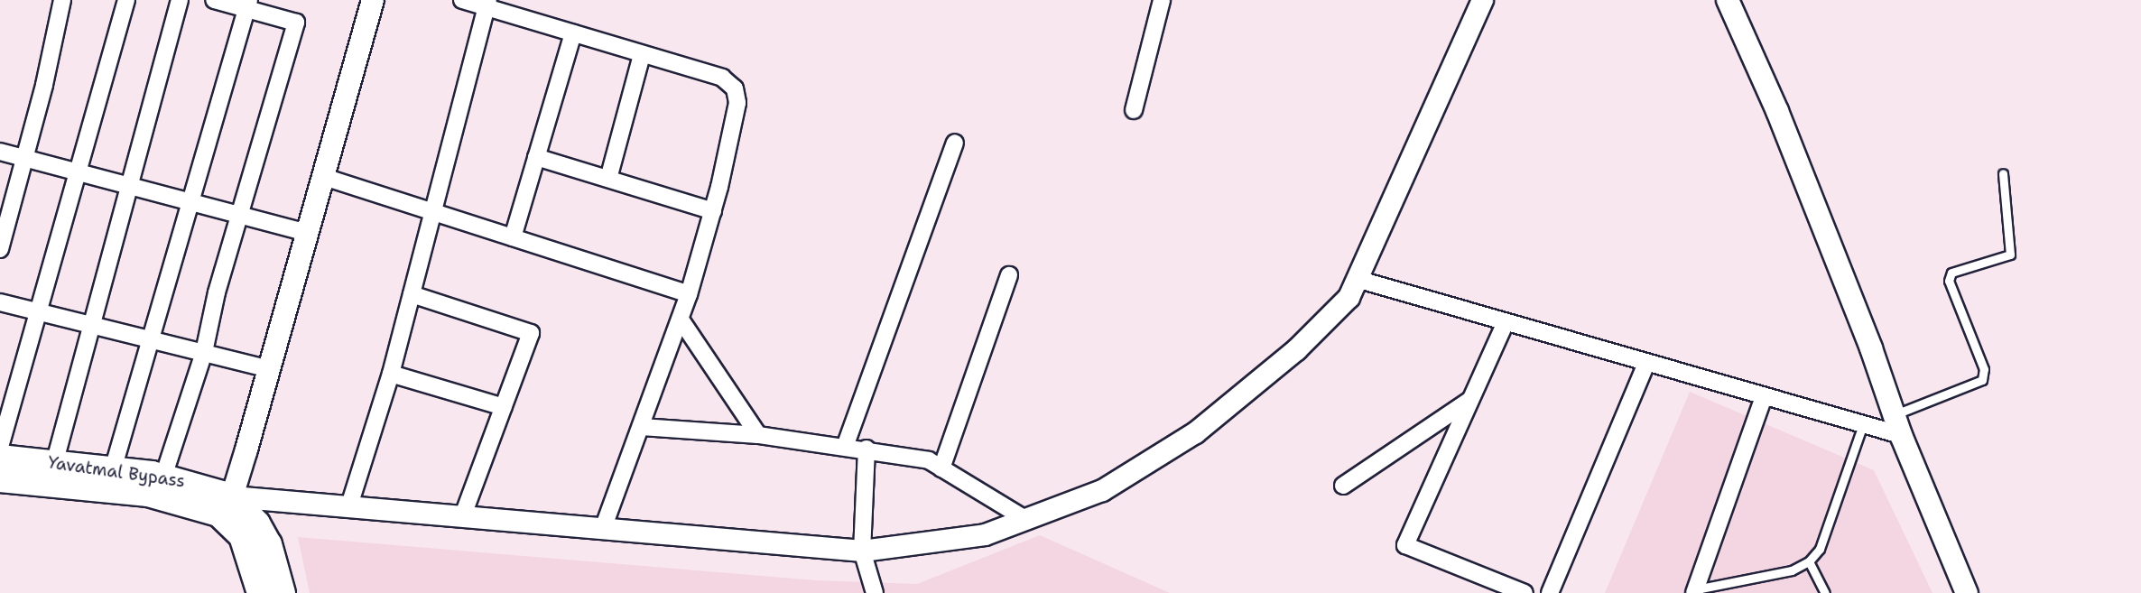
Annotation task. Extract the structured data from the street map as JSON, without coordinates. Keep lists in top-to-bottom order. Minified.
{"streets":{"main road":["Yavatmal Bypass"]}}
